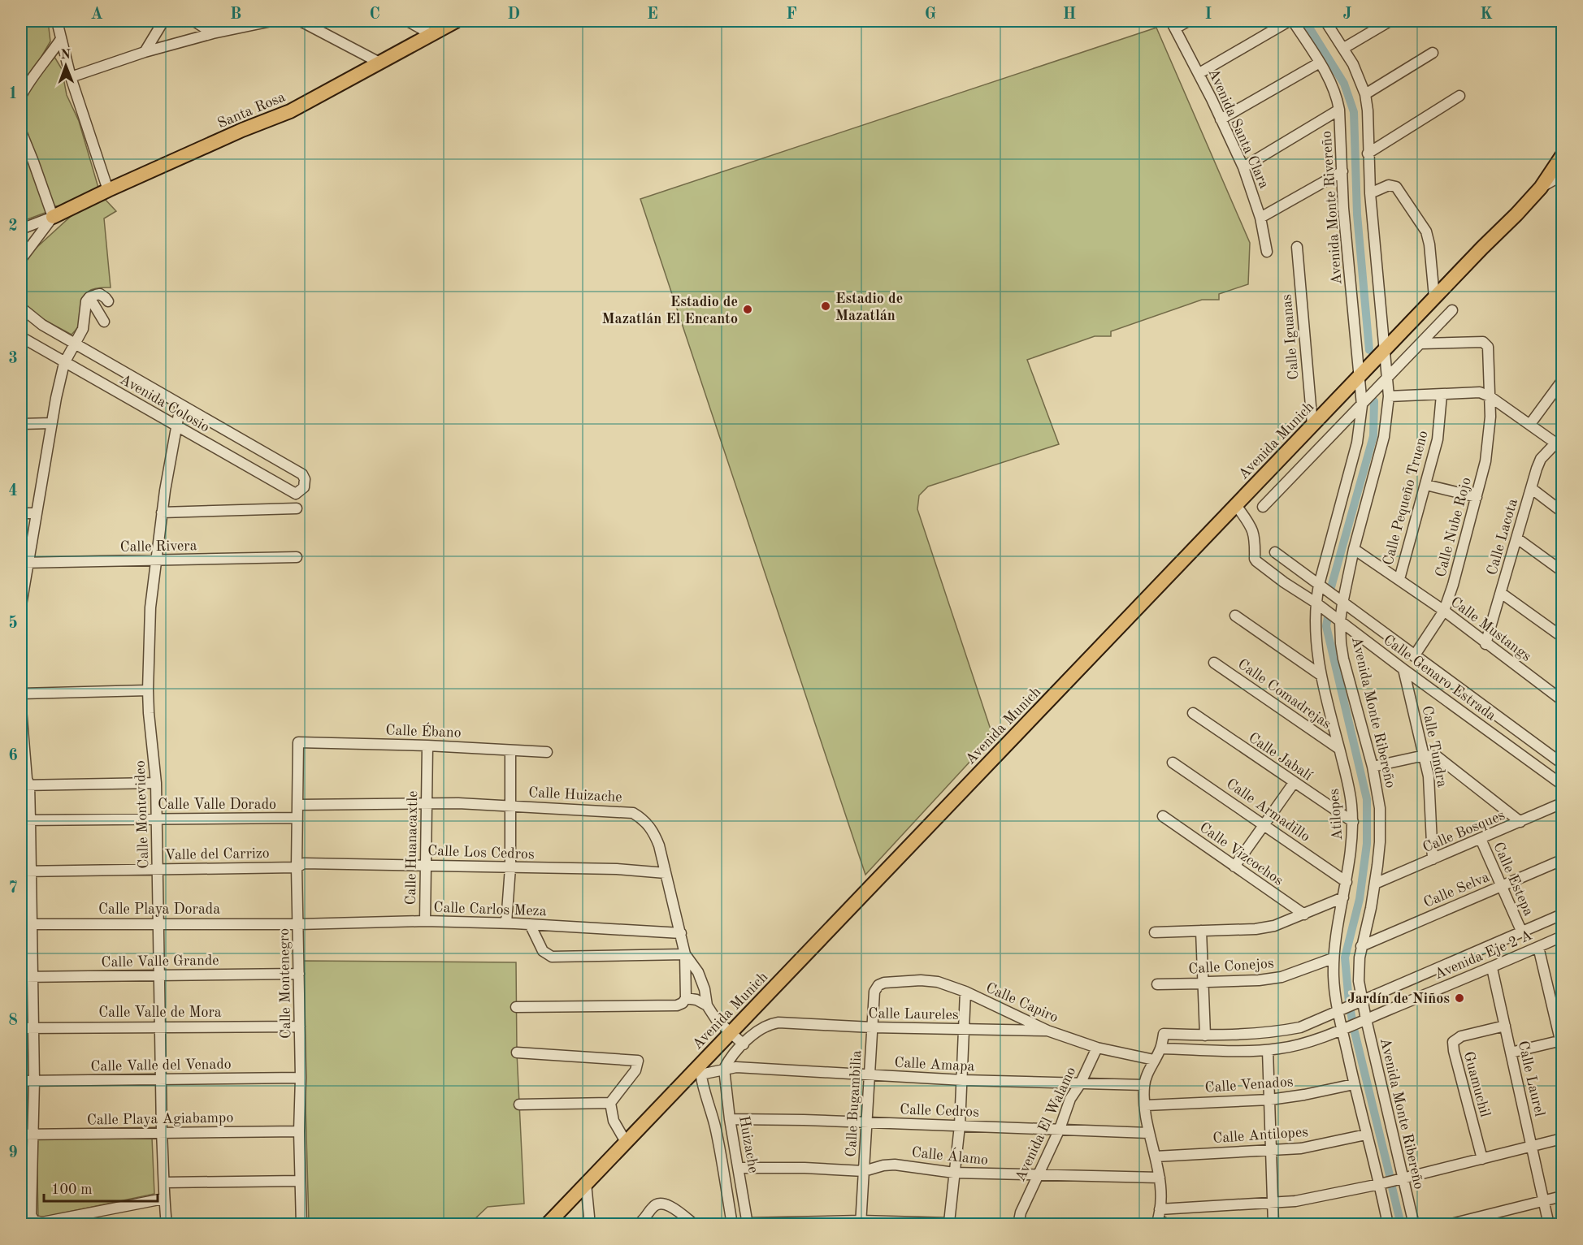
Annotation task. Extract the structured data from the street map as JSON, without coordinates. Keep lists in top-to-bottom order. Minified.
{"streets":{"main road":["Santa Rosa","Avenida Munich"],"street":["Avenida Santa Clara","Avenida Monte Rivereño","Calle Iguanas","Avenida Colosio","Calle Pequeño Trueno","Calle Nube Rojo","Calle Lacota","Calle Rivera","Calle Mustangs","Calle Genaro Estrada","Calle Comadrejas","Avenida Monte Ribereño","Calle Ébano","Calle Tundra","Calle Jabalí","Calle Huizache","Calle Valle Dorado","Calle Armadillo","Calle Montevideo","Atilopes","Calle Bosques","Calle Huanacaxtle","Calle Los Cedros","Valle del Carrizo","Calle Vizcochos","Calle Estepa","Calle Selva","Calle Playa Dorada","Calle Carlos Meza","Avenida Eje 2 A","Calle Valle Grande","Calle Conejos","Calle Montenegro","Calle Capiro","Calle Valle de Mora","Calle Laureles","Calle Amapa","Calle Valle del Venado","Calle Laurel","Calle Venados","Guamuchil","Calle Bugambilia","Calle Cedros","Calle Playa Agiabampo","Avenida El Walamo","Calle Antilopes","Huizache","Calle Álamo"]},"crossings":[["Avenida Monte Rivereño","Avenida Munich"],["Avenida Monte Rivereño","Atilopes"],["Calle Iguanas","Avenida Munich"],["Avenida Colosio","Calle Montevideo"],["Avenida Munich","Calle Genaro Estrada"],["Avenida Munich","Calle Huizache"],["Avenida Munich","Calle Amapa"],["Avenida Munich","Huizache"],["Calle Pequeño Trueno","Calle Mustangs"],["Calle Nube Rojo","Calle Mustangs"],["Calle Nube Rojo","Calle Genaro Estrada"],["Calle Lacota","Calle Mustangs"],["Calle Rivera","Calle Montevideo"],["Calle Mustangs","Avenida Monte Ribereño"],["Calle Genaro Estrada","Avenida Monte Ribereño"],["Calle Genaro Estrada","Calle Tundra"],["Calle Genaro Estrada","Atilopes"],["Calle Comadrejas","Atilopes"],["Avenida Monte Ribereño","Calle Bosques"],["Avenida Monte Ribereño","Calle Selva"],["Avenida Monte Ribereño","Avenida Eje 2 A"],["Calle Ébano","Calle Huanacaxtle"],["Calle Ébano","Calle Montenegro"],["Calle Tundra","Calle Bosques"],["Calle Jabalí","Atilopes"],["Calle Huizache","Calle Huanacaxtle"],["Calle Huizache","Calle Los Cedros"],["Calle Huizache","Calle Carlos Meza"],["Calle Huizache","Calle Montenegro"],["Calle Huizache","Calle Laureles"],["Calle Valle Dorado","Calle Montevideo"],["Calle Valle Dorado","Calle Montenegro"],["Calle Armadillo","Atilopes"],["Calle Montevideo","Valle del Carrizo"],["Calle Montevideo","Calle Playa Dorada"],["Calle Montevideo","Calle Valle Grande"],["Calle Montevideo","Calle Valle de Mora"],["Calle Montevideo","Calle Valle del Venado"],["Calle Montevideo","Calle Playa Agiabampo"],["Atilopes","Avenida Eje 2 A"],["Atilopes","Calle Conejos"],["Atilopes","Calle Venados"],["Atilopes","Calle Antilopes"],["Calle Bosques","Calle Estepa"],["Calle Huanacaxtle","Calle Los Cedros"],["Calle Huanacaxtle","Calle Carlos Meza"],["Calle Los Cedros","Valle del Carrizo"],["Calle Los Cedros","Calle Montenegro"],["Valle del Carrizo","Calle Montenegro"],["Calle Estepa","Calle Selva"],["Calle Estepa","Avenida Eje 2 A"],["Calle Playa Dorada","Calle Carlos Meza"],["Calle Playa Dorada","Calle Montenegro"],["Calle Carlos Meza","Calle Montenegro"],["Avenida Eje 2 A","Calle Laurel"],["Calle Valle Grande","Calle Montenegro"],["Calle Montenegro","Calle Valle de Mora"],["Calle Montenegro","Calle Valle del Venado"],["Calle Montenegro","Calle Playa Agiabampo"],["Calle Capiro","Calle Laureles"],["Calle Capiro","Calle Bugambilia"],["Calle Capiro","Avenida El Walamo"],["Calle Laureles","Calle Bugambilia"],["Calle Amapa","Calle Bugambilia"],["Calle Amapa","Avenida El Walamo"],["Calle Amapa","Huizache"],["Calle Laurel","Guamuchil"],["Calle Bugambilia","Calle Cedros"],["Calle Bugambilia","Calle Álamo"],["Calle Cedros","Avenida El Walamo"],["Calle Cedros","Huizache"],["Avenida El Walamo","Calle Álamo"],["Huizache","Calle Álamo"]],"places":["Estadio de Mazatlán","Estadio de Mazatlán El Encanto","Jardín de Niños"],"scale_bar":"100 m","north":"top","grid":{"columns":["A","B","C","D","E","F","G","H","I","J","K"],"rows":["1","2","3","4","5","6","7","8","9"]}}
